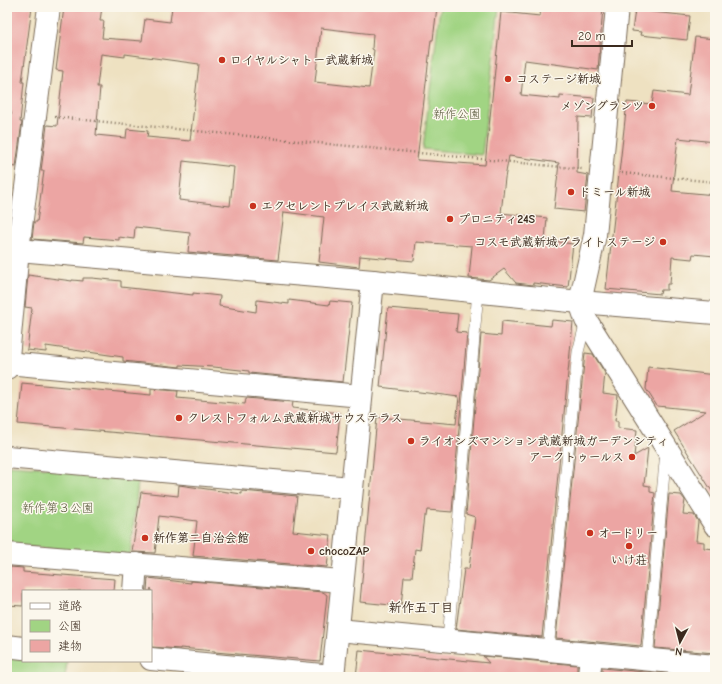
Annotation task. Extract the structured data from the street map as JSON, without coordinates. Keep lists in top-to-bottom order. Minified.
{"districts":["新作五丁目"],"parks":["新作公園","新作第３公園"],"places":["ロイヤルシャトー武蔵新城","コステージ新城","メゾングランツ","ドミール新城","エクセレントプレイス武蔵新城","プロニティ24S","コスモ武蔵新城ブライトステージ","クレストフォルム武蔵新城サウステラス","ライオンズマンション武蔵新城ガーデンシティ","アークトゥールス","オードリー","新作第二自治会館","いけ荘","chocoZAP"],"legend":["道路","公園","建物"],"scale_bar":"20 m","north":"bottom"}
